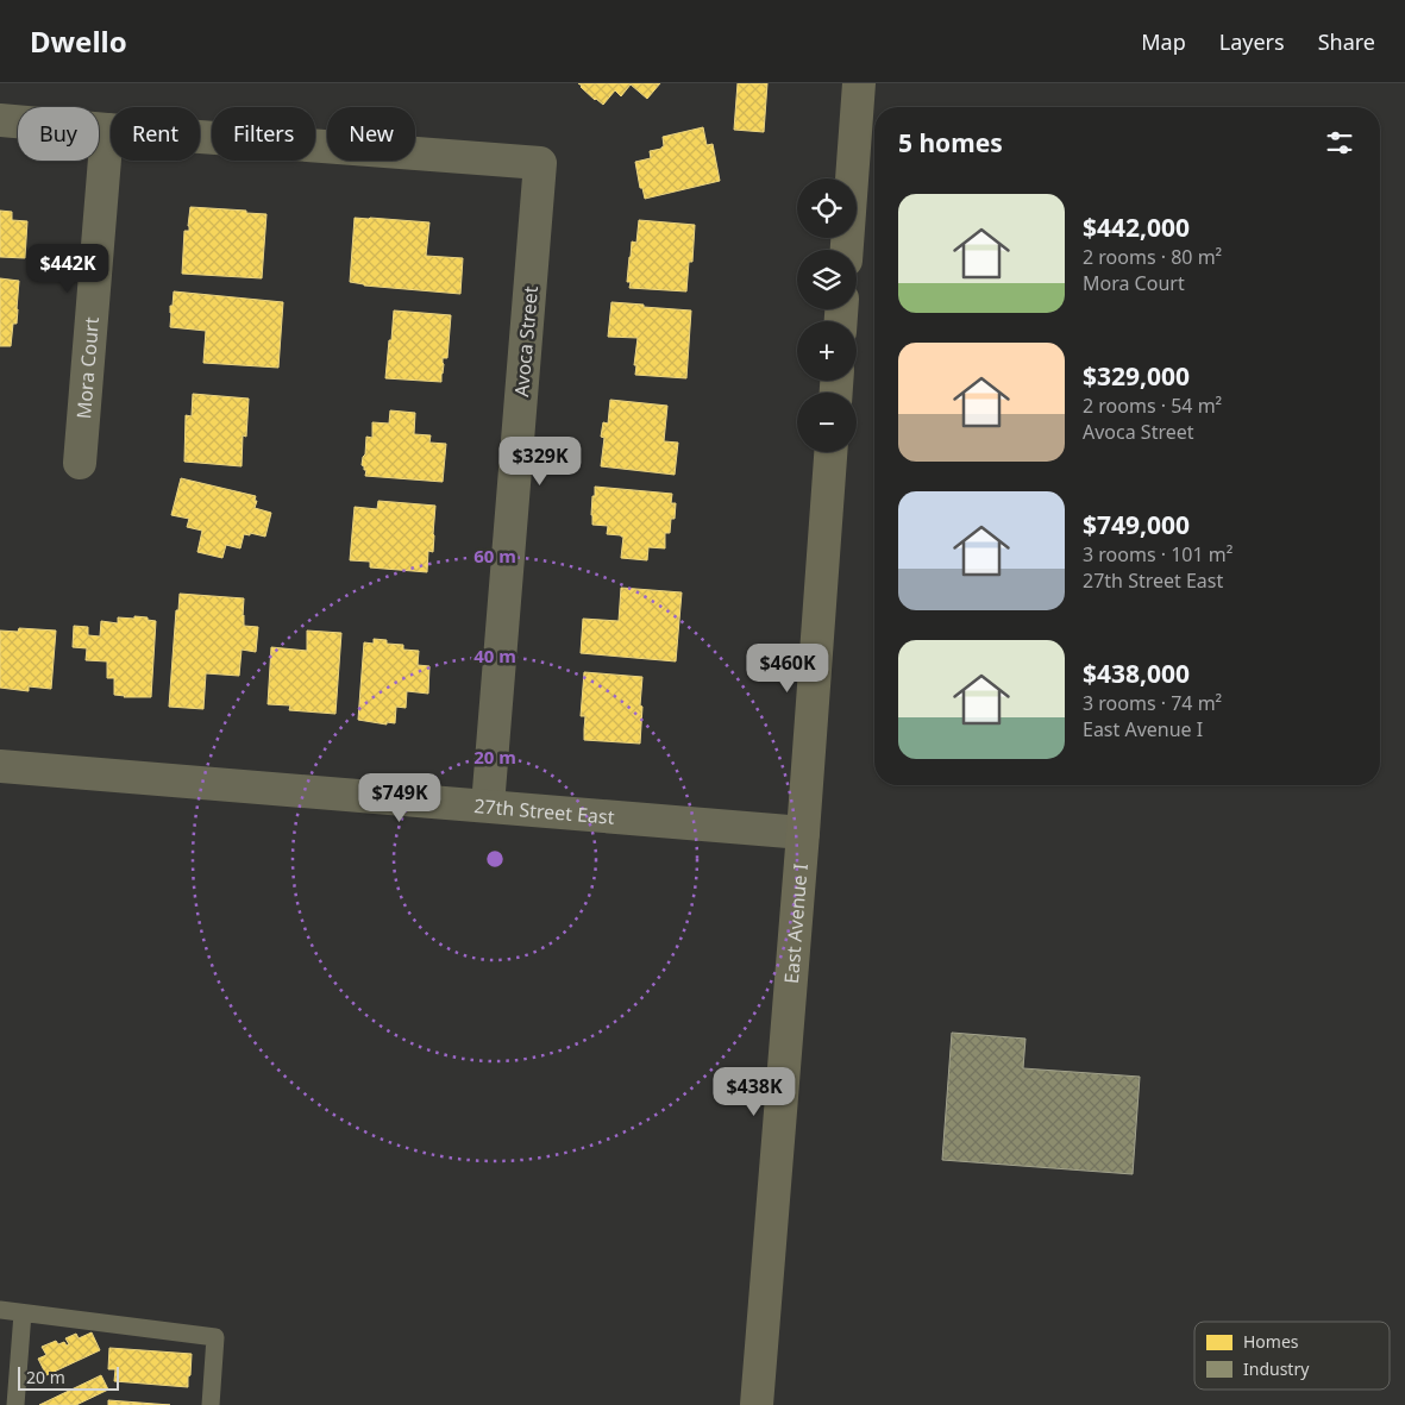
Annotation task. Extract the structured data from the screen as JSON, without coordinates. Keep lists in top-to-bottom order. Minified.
{"streets":{"main road":["East Avenue I"],"street":["Avoca Street","Mora Court","27th Street East"]},"crossings":[["Avoca Street","Mora Court"],["Avoca Street","27th Street East"],["27th Street East","East Avenue I"]],"legend":["Homes","Industry"],"scale_bar":"20 m","page":{"header":"Dwello","nav":["Map","Layers","Share"],"chip":["Buy","Rent","Filters","New"],"heading":"5 homes","map_buttons":["+","−"],"list":[{"name":"$442,000","note":"2 rooms · 80 m² · Mora Court"},{"name":"$329,000","note":"2 rooms · 54 m² · Avoca Street"},{"name":"$749,000","note":"3 rooms · 101 m² · 27th Street East"},{"name":"$438,000","note":"3 rooms · 74 m² · East Avenue I"}],"price":["$442K","$329K","$460K","$749K","$438K"],"scale":"20 m"},"rings":["60 m","40 m","20 m"]}
